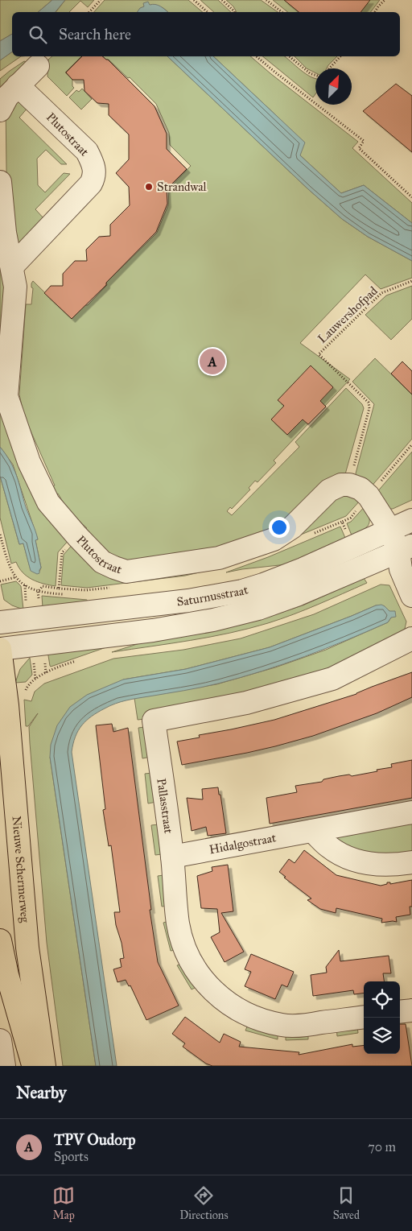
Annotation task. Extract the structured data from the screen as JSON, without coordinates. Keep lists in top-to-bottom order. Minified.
{"streets":{"main road":["Nieuwe Schermerweg"],"street":["Plutostraat","Saturnusstraat","Pallasstraat","Hidalgostraat"],"path":["Lauwershofpad"]},"crossings":[["Plutostraat","Lauwershofpad"],["Saturnusstraat","Nieuwe Schermerweg"],["Pallasstraat","Hidalgostraat"]],"places":["Strandwal"],"north":"top right","page":{"search":"Search here","pins":"A","heading":"Nearby","list":[{"mark":"A","name":"TPV Oudorp","note":"Sports","value":"70 m"}],"nav":["Map","Directions","Saved"]}}
